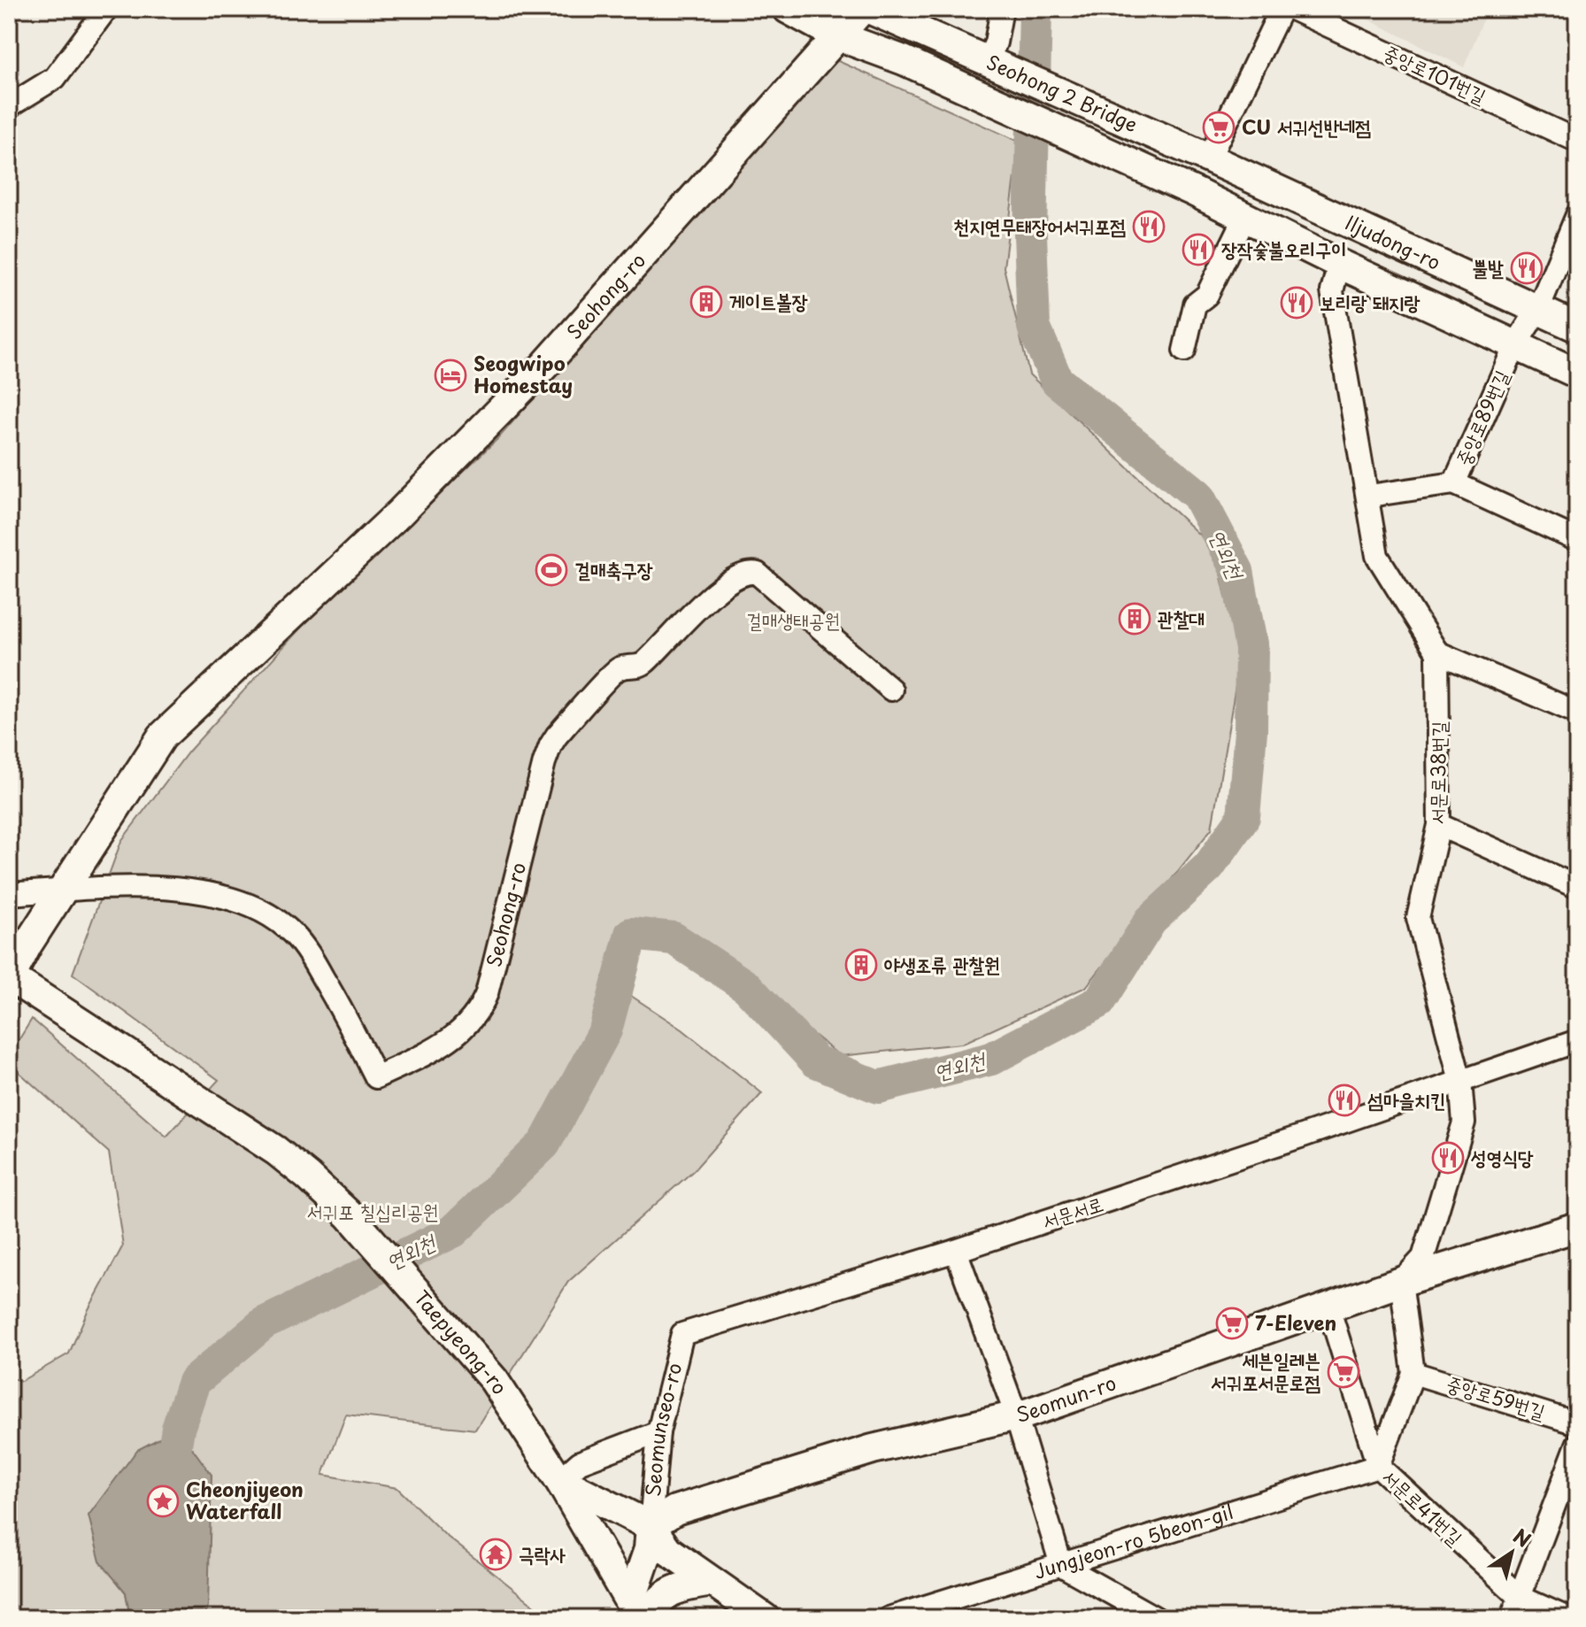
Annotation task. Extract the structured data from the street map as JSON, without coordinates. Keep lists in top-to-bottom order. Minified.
{"streets":{"street":["중앙로101번길","Seohong 2 Bridge","Iljudong-ro","Seohong-ro","중앙로89번길","서문로38번길","서문서로","Taepyeong-ro","중앙로59번길","Seomun-ro","Seomunseo-ro","서문로41번길","Jungjeon-ro 5beon-gil"]},"crossings":[["Seohong 2 Bridge","Iljudong-ro"],["Seohong 2 Bridge","Seohong-ro"],["Iljudong-ro","중앙로89번길"],["Seohong-ro","Taepyeong-ro"],["서문로38번길","서문서로"],["서문로38번길","Seomun-ro"],["서문서로","Seomunseo-ro"],["Seomun-ro","Seomunseo-ro"],["Seomun-ro","서문로41번길"],["서문로41번길","Jungjeon-ro 5beon-gil"]],"water":["연외천"],"parks":["걸매생태공원","서귀포 칠십리공원"],"places":{"supermarket":["CU 서귀선반네점","7-Eleven","세븐일레븐 서귀포서문로점"],"restaurant":["천지연무태장어서귀포점","장작숯불오리구이","뿔발","보리랑 돼지랑","섬마을치킨","성영식당"],"building":["게이트볼장","관찰대","야생조류 관찰원"],"hotel":["Seogwipo Homestay"],"sports":["걸매축구장"],"place":["Cheonjiyeon Waterfall"],"temple":["극락사"]},"north":"top right"}
